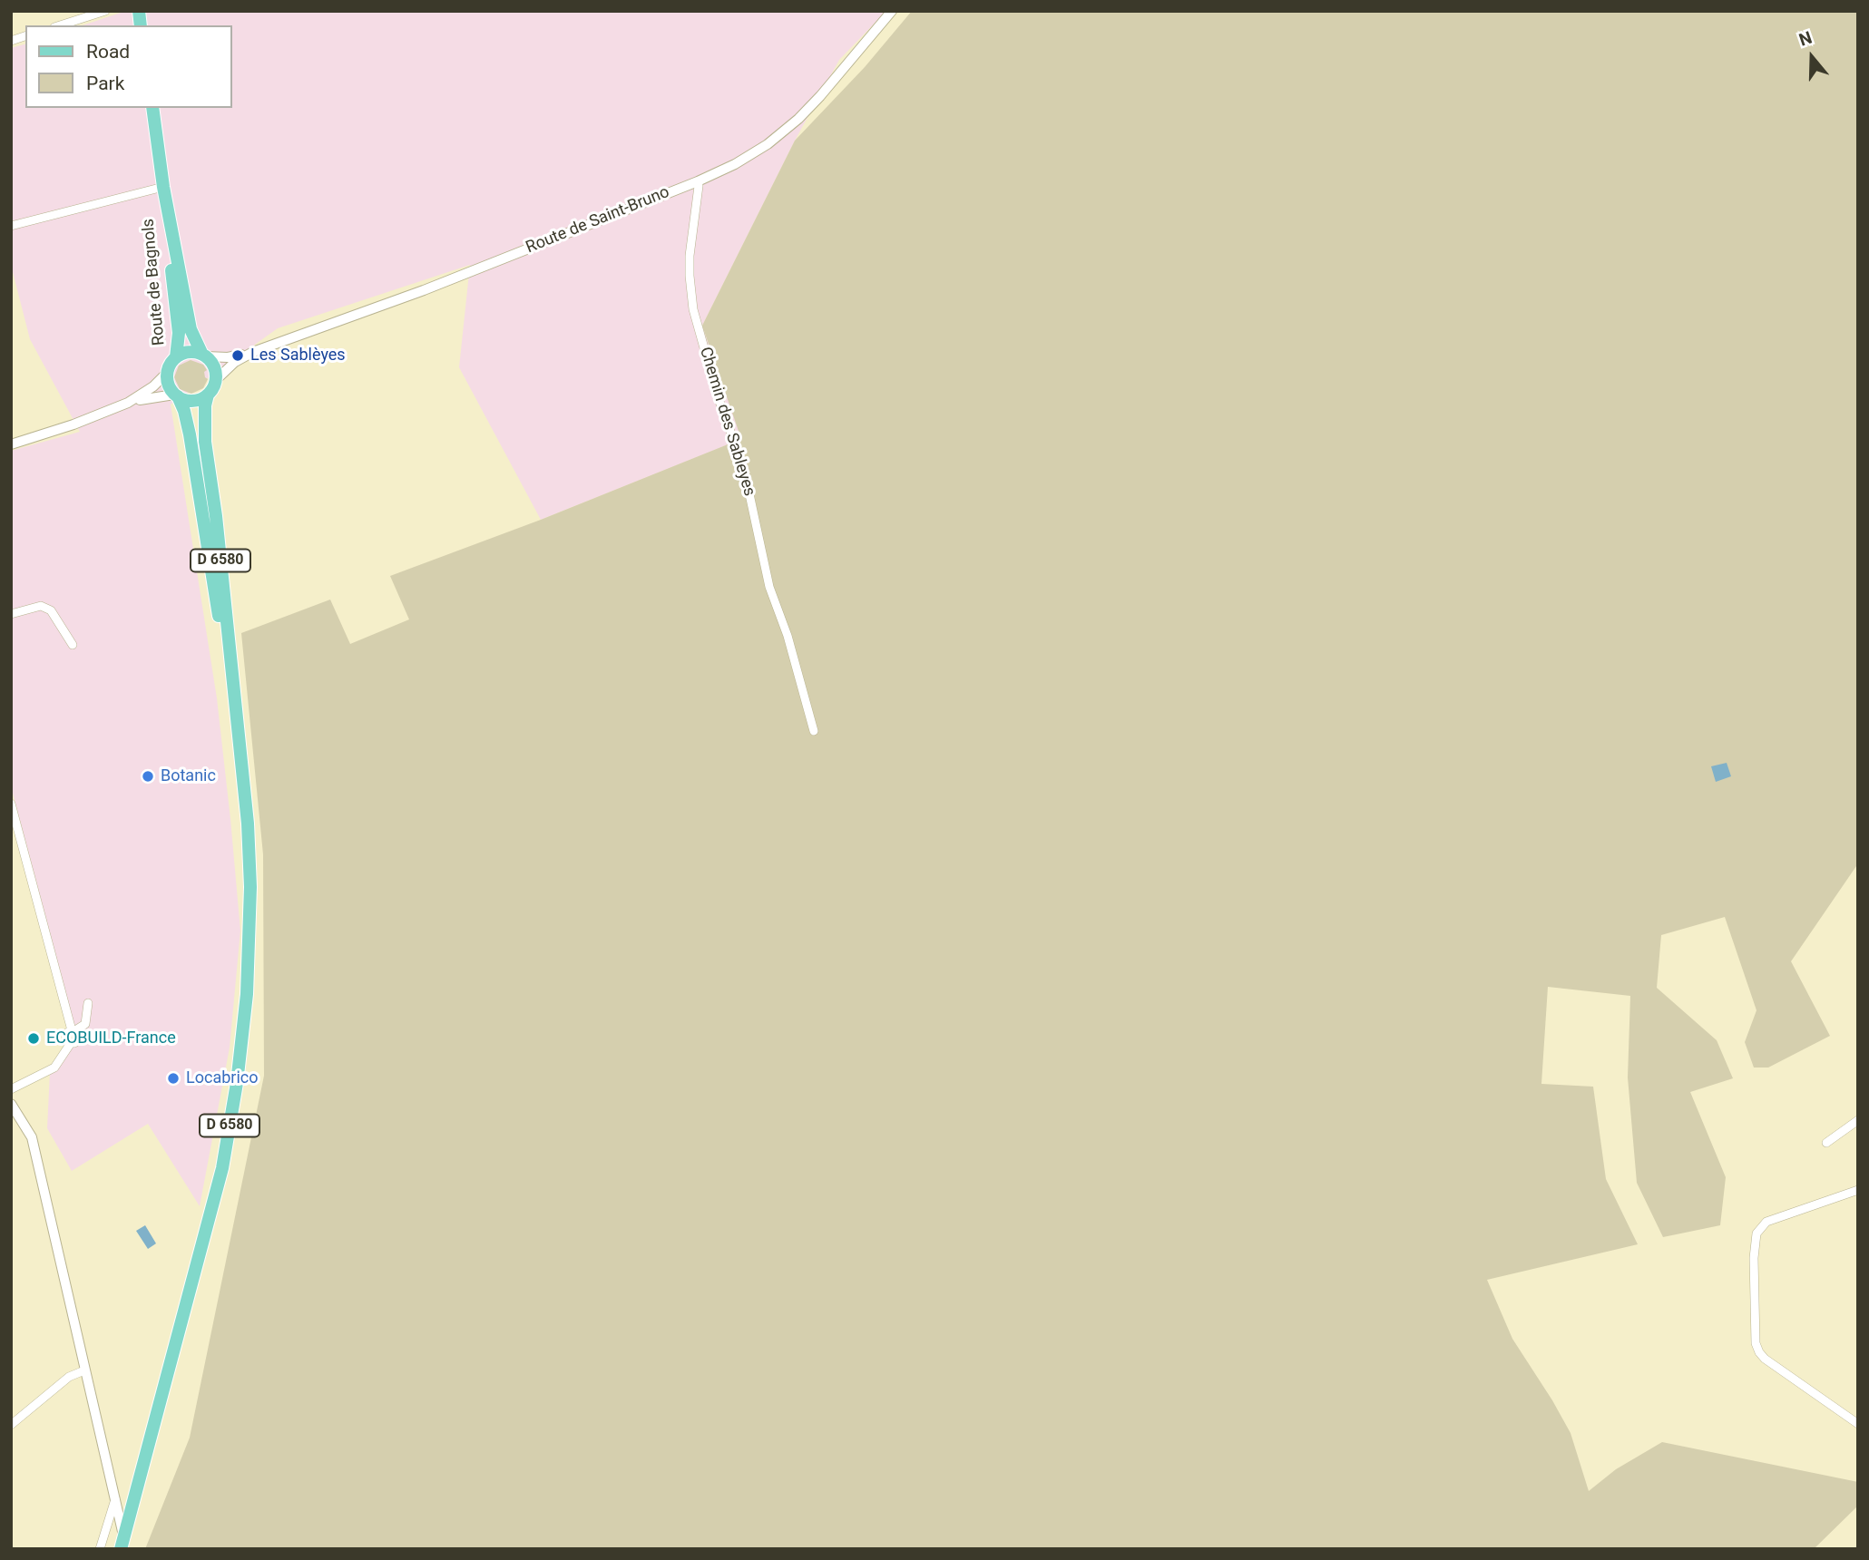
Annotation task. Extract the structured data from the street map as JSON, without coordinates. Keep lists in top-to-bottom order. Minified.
{"streets":{"main road":["Route de Bagnols","D 6580"],"street":["Route de Saint-Bruno","Chemin des Sableyes"]},"crossings":[["Route de Saint-Bruno","Chemin des Sableyes"],["Route de Bagnols","D 6580"]],"places":["Les Sablèyes","Botanic","ECOBUILD-France","Locabrico"],"legend":["Road","Park"],"north":"top"}
